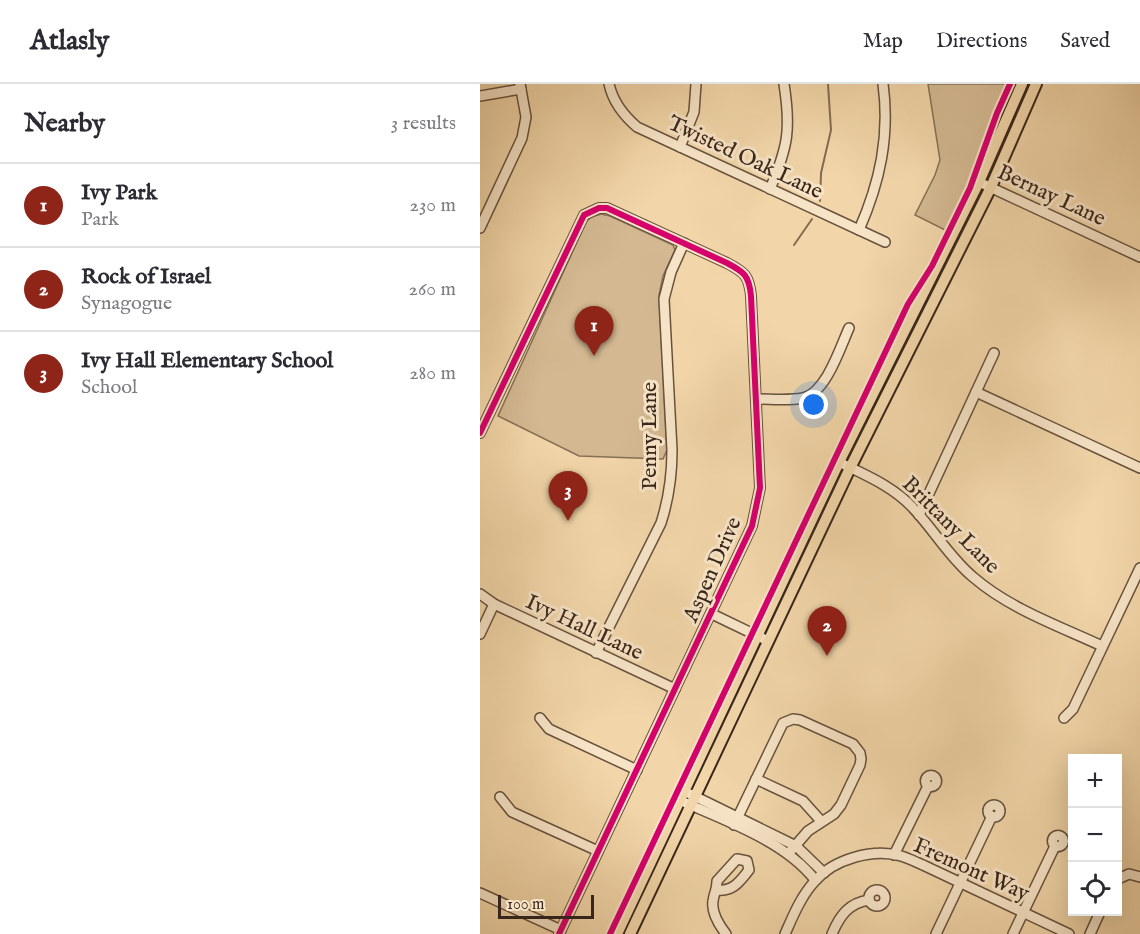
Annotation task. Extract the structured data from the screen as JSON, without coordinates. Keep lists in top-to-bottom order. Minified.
{"streets":{"street":["Twisted Oak Lane","Bernay Lane","Penny Lane","Brittany Lane","Aspen Drive","Ivy Hall Lane","Fremont Way"]},"crossings":[["Penny Lane","Aspen Drive"],["Penny Lane","Ivy Hall Lane"],["Aspen Drive","Ivy Hall Lane"]],"scale_bar":"100 m","page":{"header":"Atlasly","nav":["Map","Directions","Saved"],"heading":["Nearby","3 results"],"list":[{"mark":"1","name":"Ivy Park","note":"Park","value":"230 m"},{"mark":"2","name":"Rock of Israel","note":"Synagogue","value":"260 m"},{"mark":"3","name":"Ivy Hall Elementary School","note":"School","value":"280 m"}],"pins":["1","3","2"],"map_buttons":["+","−"],"scale":"100 m"}}
